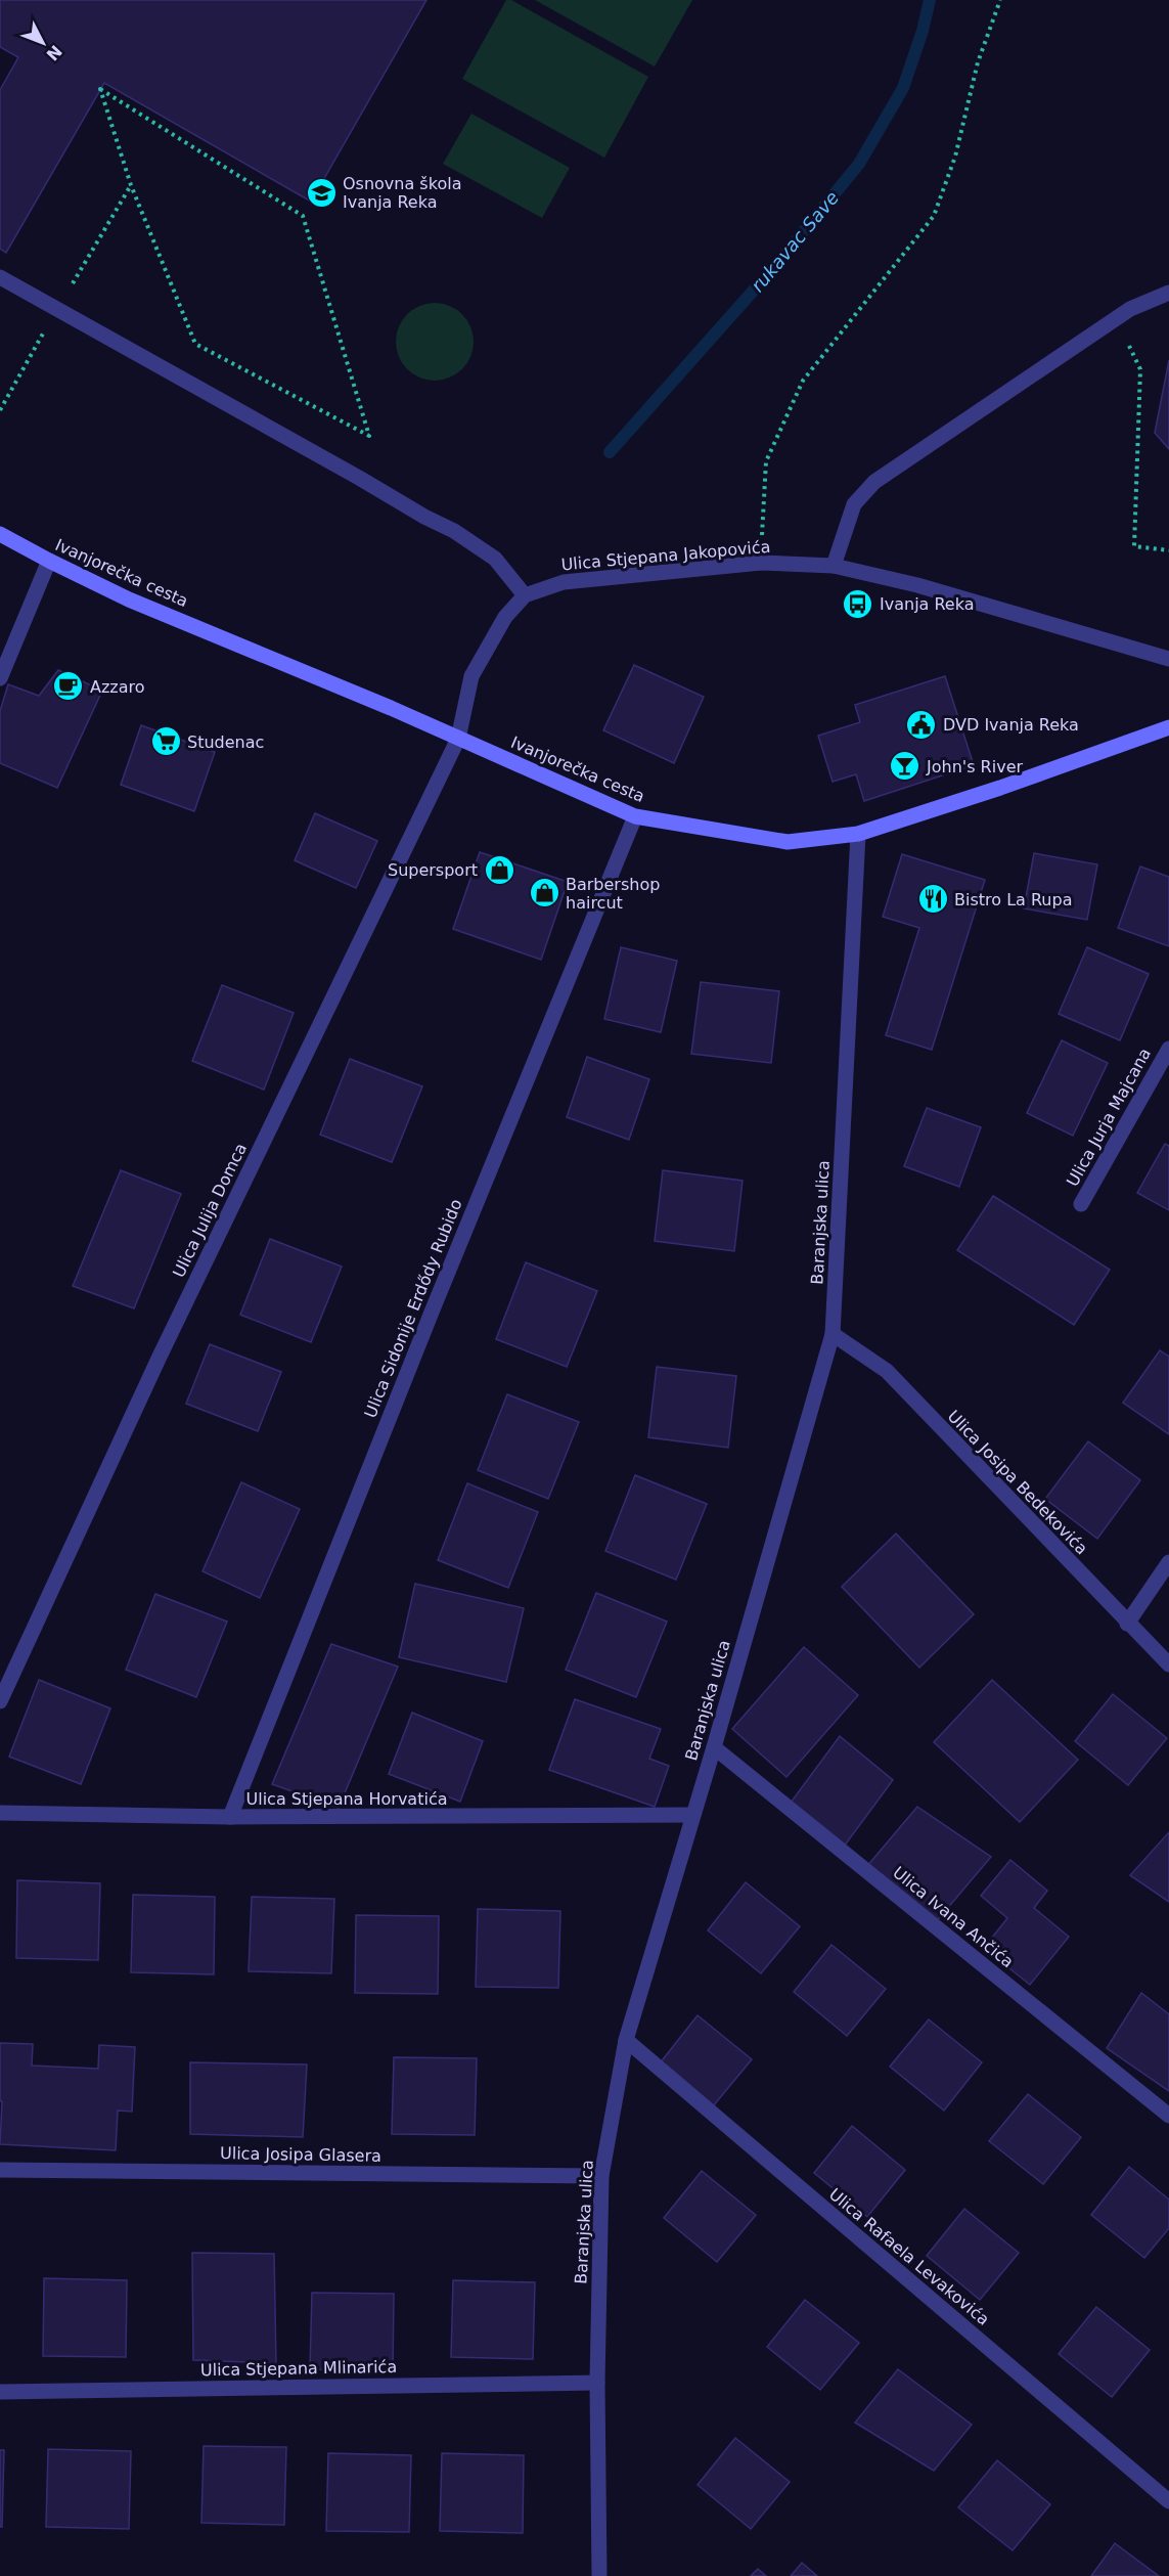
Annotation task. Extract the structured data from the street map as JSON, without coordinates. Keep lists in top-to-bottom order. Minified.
{"streets":{"main road":["Ivanjorečka cesta"],"street":["Ulica Stjepana Jakopovića","Ulica Jurja Majcana","Ulica Julija Domca","Baranjska ulica","Ulica Sidonije Erdődy Rubido","Ulica Josipa Bedekovića","Ulica Stjepana Horvatića","Ulica Ivana Ančića","Ulica Josipa Glasera","Ulica Rafaela Levakovića","Ulica Stjepana Mlinarića"]},"crossings":[["Ulica Stjepana Jakopovića","Ulica Julija Domca"],["Ivanjorečka cesta","Ulica Julija Domca"],["Ivanjorečka cesta","Baranjska ulica"],["Ivanjorečka cesta","Ulica Sidonije Erdődy Rubido"],["Baranjska ulica","Ulica Josipa Bedekovića"],["Baranjska ulica","Ulica Stjepana Horvatića"],["Baranjska ulica","Ulica Ivana Ančića"],["Baranjska ulica","Ulica Josipa Glasera"],["Baranjska ulica","Ulica Rafaela Levakovića"],["Baranjska ulica","Ulica Stjepana Mlinarića"],["Ulica Sidonije Erdődy Rubido","Ulica Stjepana Horvatića"]],"water":["rukavac Save"],"places":{"school or university":["Osnovna škola Ivanja Reka"],"bus stop":["Ivanja Reka"],"cafe":["Azzaro"],"public building":["DVD Ivanja Reka"],"supermarket":["Studenac"],"bar":["John's River"],"shop":["Supersport","Barbershop haircut"],"restaurant":["Bistro La Rupa"]},"north":"bottom right"}
